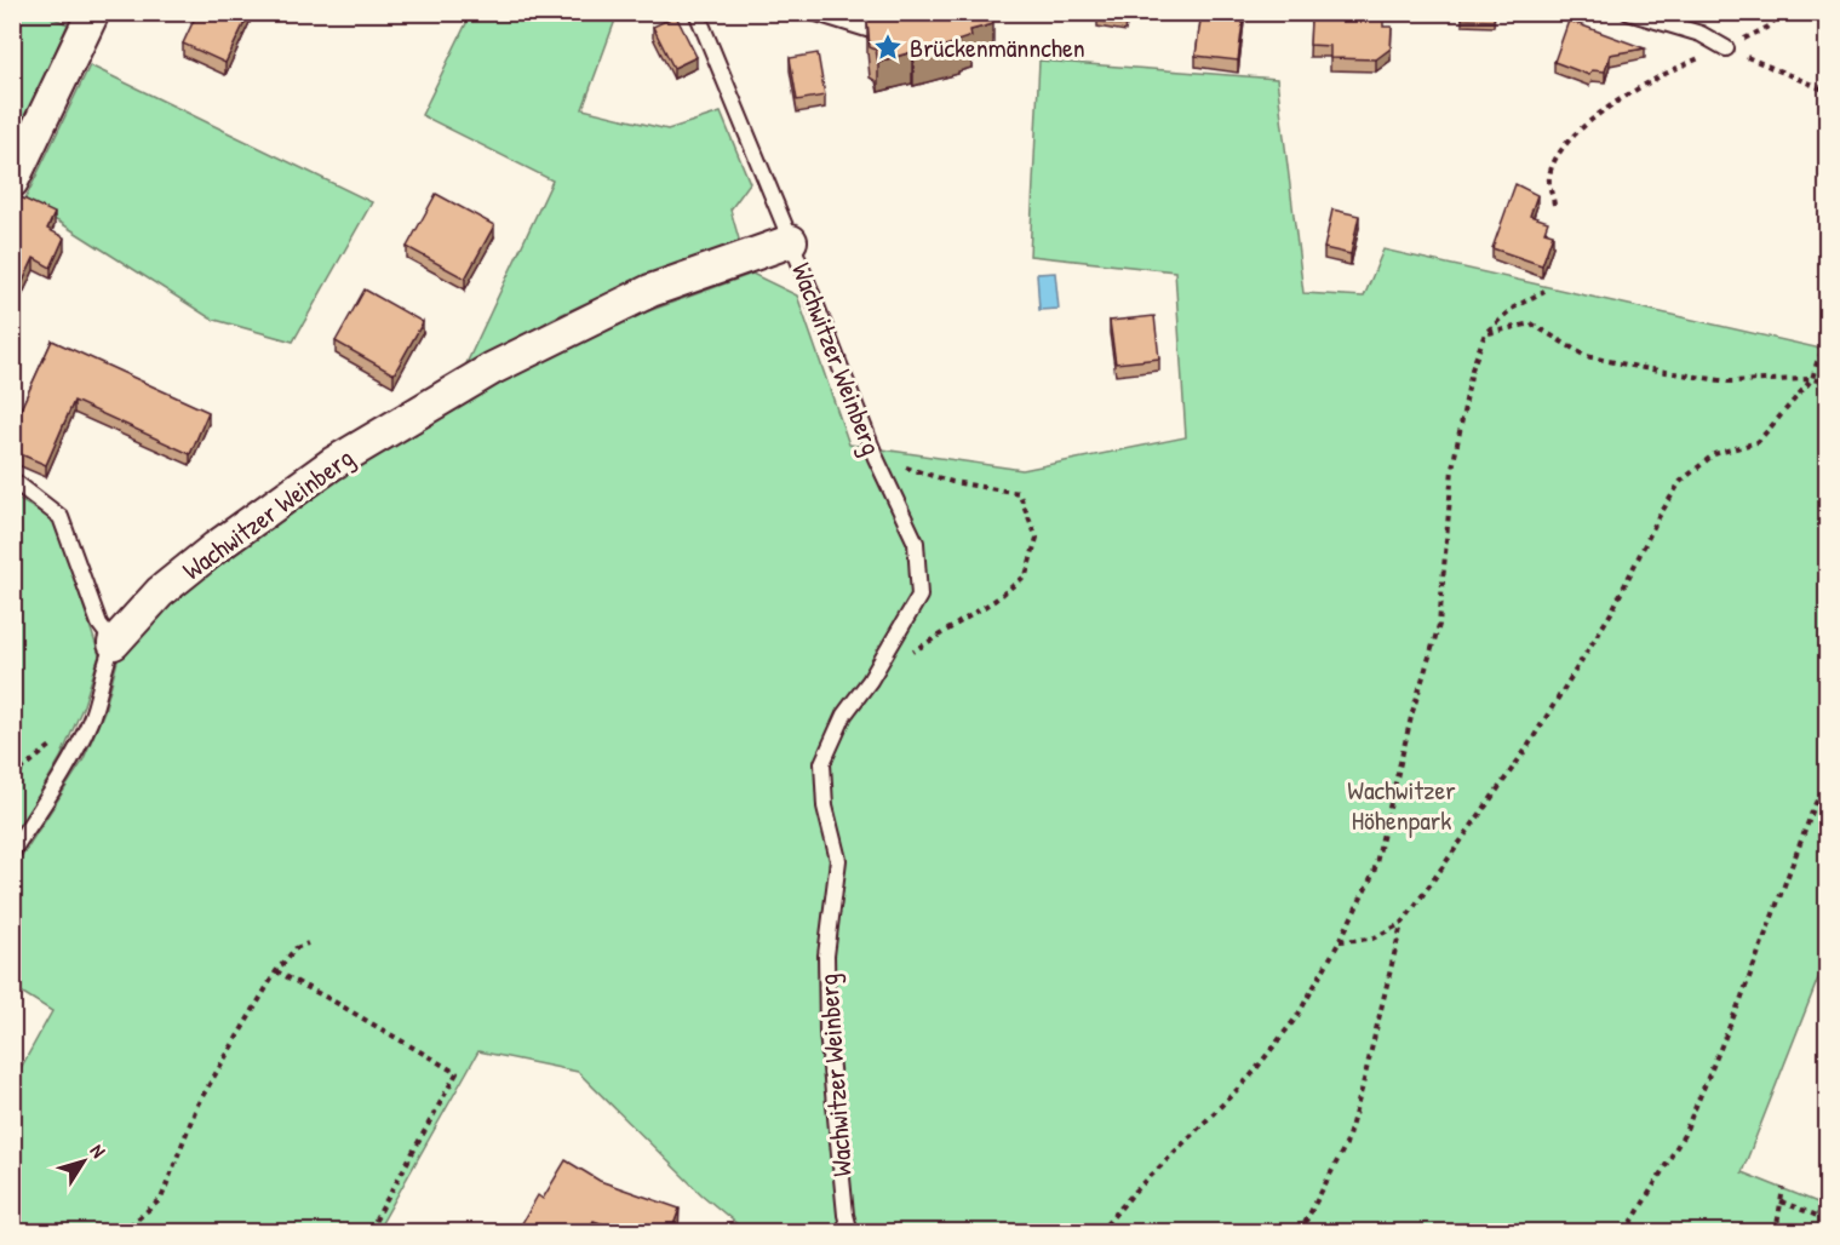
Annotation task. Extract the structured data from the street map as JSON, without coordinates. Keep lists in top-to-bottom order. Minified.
{"streets":{"street":["Wachwitzer Weinberg"]},"parks":["Wachwitzer Höhenpark"],"places":{"place":["Brückenmännchen"]},"north":"top right"}
